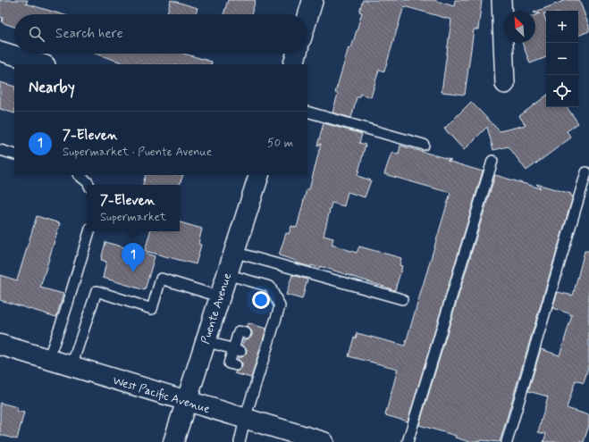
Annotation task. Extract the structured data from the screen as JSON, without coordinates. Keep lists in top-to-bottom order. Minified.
{"streets":{"main road":["Puente Avenue","West Pacific Avenue"]},"crossings":[["Puente Avenue","West Pacific Avenue"]],"north":"top left","page":{"map_buttons":["+","−"],"search":"Search here","heading":"Nearby","list":[{"mark":"1","name":"7-Eleven","note":"Supermarket · Puente Avenue","value":"50 m"}],"popup":["7-Eleven","Supermarket"],"pins":"1"}}
